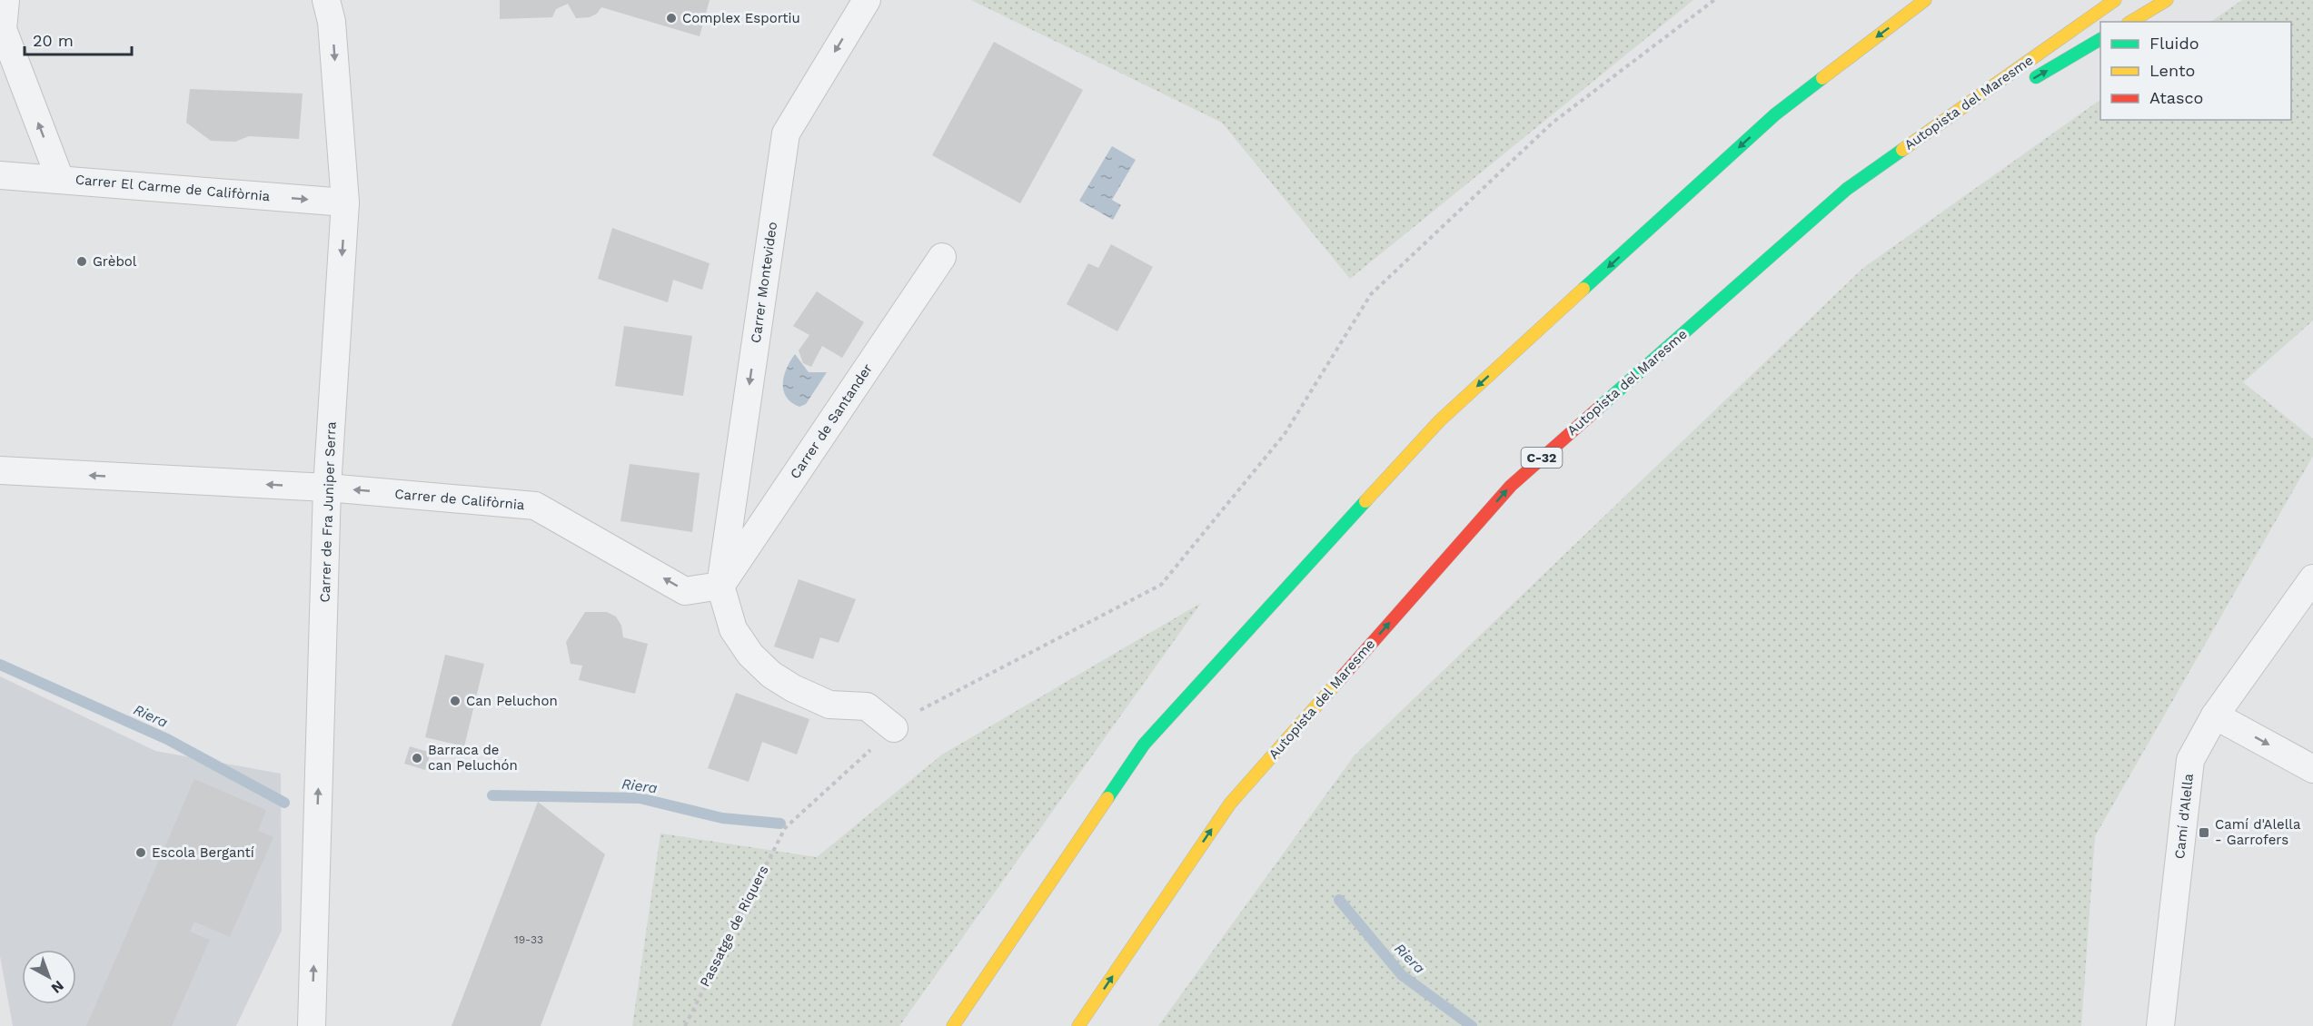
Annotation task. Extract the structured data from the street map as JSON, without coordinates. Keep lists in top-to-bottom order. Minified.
{"streets":{"highway":["Autopista del Maresme","C-32"],"street":["Carrer El Carme de Califòrnia","Carrer Montevideo","Carrer de Santander","Carrer de Califòrnia","Carrer de Fra Juniper Serra","Camí d'Alella"],"path":["Passatge de Riquers"]},"crossings":[["Carrer El Carme de Califòrnia","Carrer de Fra Juniper Serra"],["Carrer Montevideo","Carrer de Santander"],["Carrer Montevideo","Carrer de Califòrnia"],["Carrer de Santander","Carrer de Califòrnia"],["Carrer de Califòrnia","Carrer de Fra Juniper Serra"]],"one_way":["Carrer El Carme de Califòrnia","Carrer Montevideo","Carrer de Califòrnia"],"water":["Riera"],"places":{"other":["Complex Esportiu","Grèbol","Can Peluchon","Barraca de can Peluchón","Escola Bergantí"],"transit":["Camí d'Alella - Garrofers"]},"house_numbers":["19-33"],"legend":["Fluido","Lento","Atasco"],"scale_bar":"20 m","north":"bottom right"}
